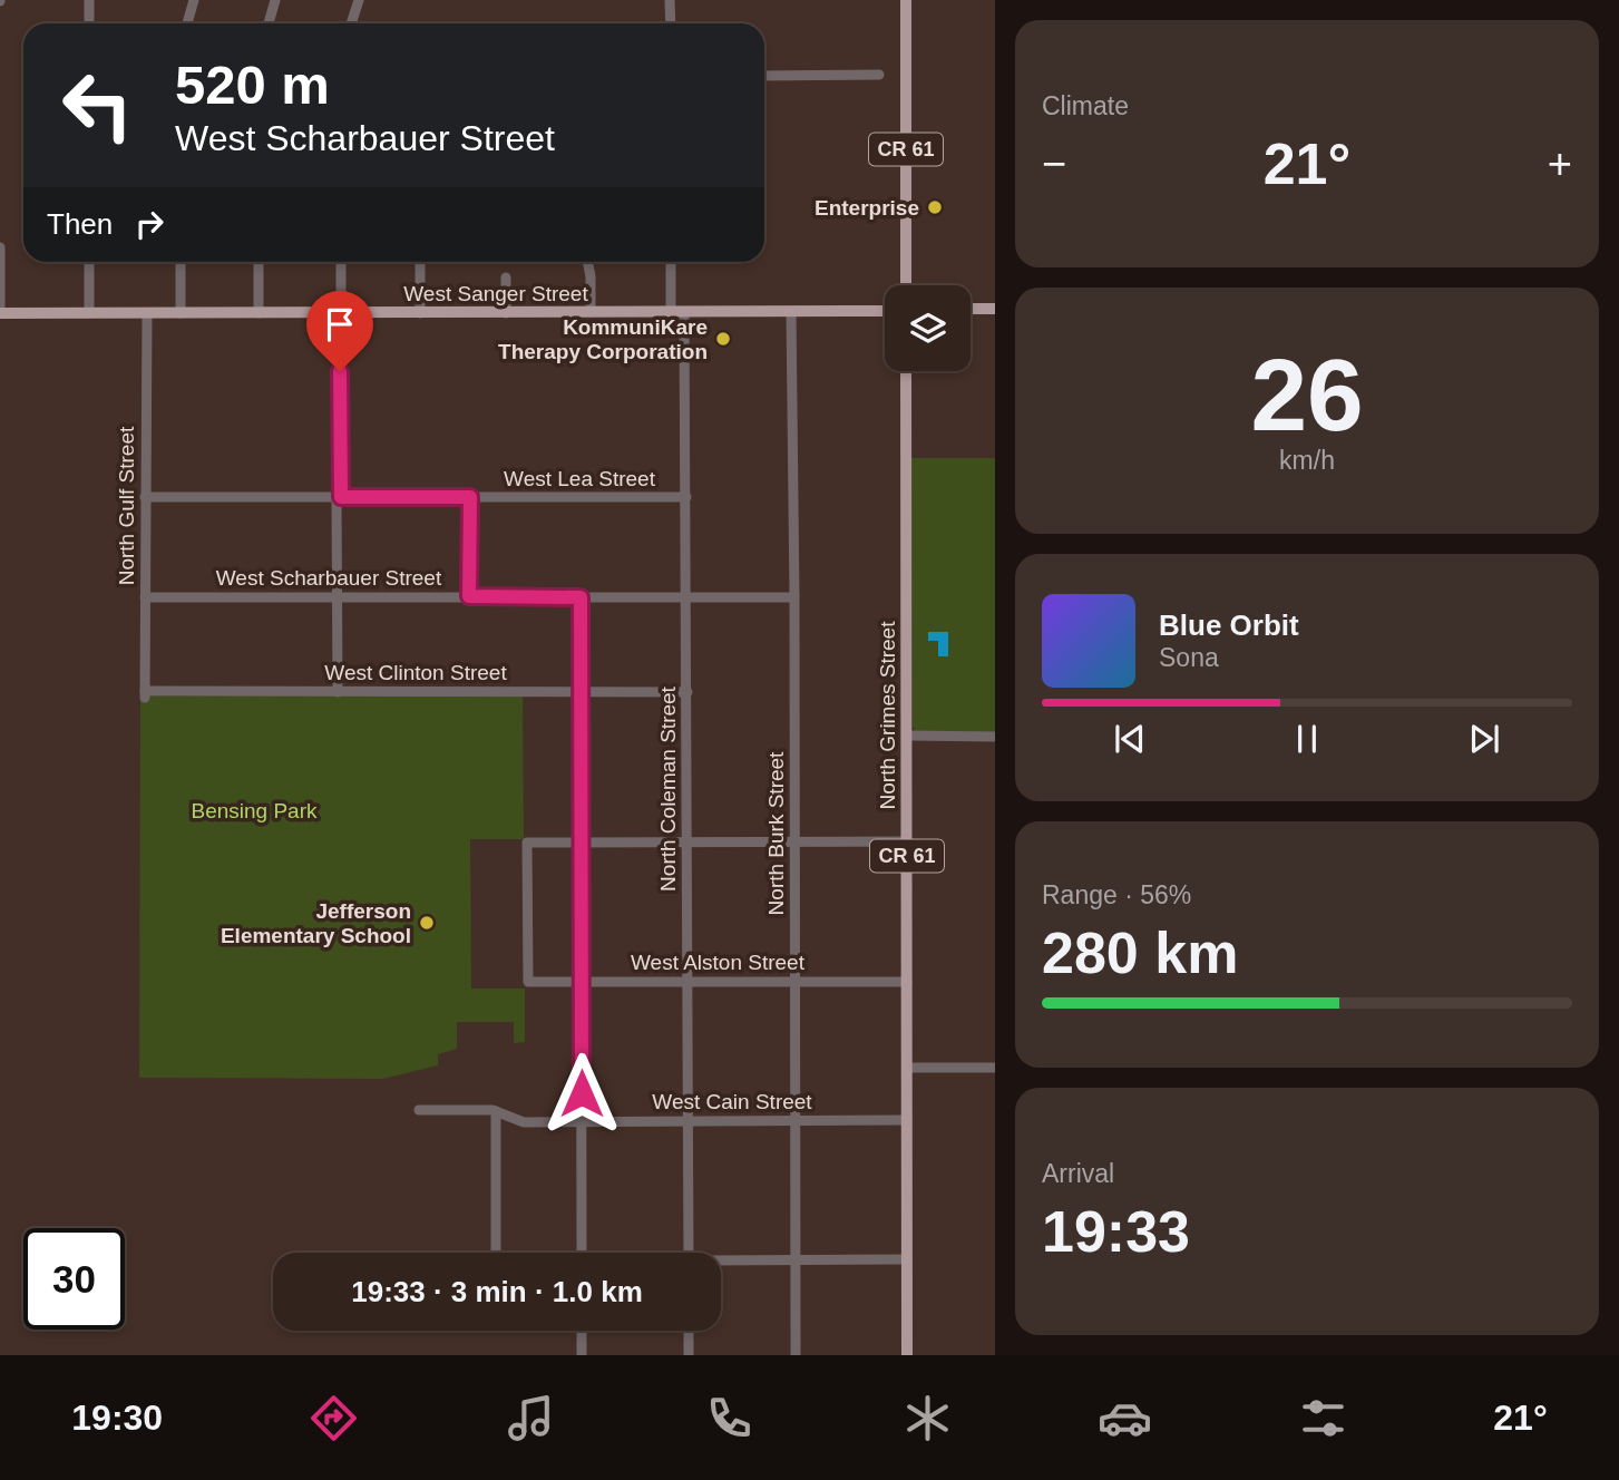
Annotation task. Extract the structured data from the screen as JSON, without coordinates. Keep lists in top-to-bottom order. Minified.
{"streets":{"main road":["CR 61","West Sanger Street","North Grimes Street"],"street":["West Lea Street","North Gulf Street","West Scharbauer Street","West Clinton Street","North Coleman Street","North Burk Street","West Alston Street","West Cain Street"]},"crossings":[["West Sanger Street","North Gulf Street"],["West Sanger Street","North Coleman Street"],["West Sanger Street","North Burk Street"],["West Lea Street","North Gulf Street"],["West Lea Street","North Coleman Street"],["North Gulf Street","West Scharbauer Street"],["North Gulf Street","West Clinton Street"],["West Scharbauer Street","North Coleman Street"],["West Scharbauer Street","North Burk Street"],["West Clinton Street","North Coleman Street"],["North Grimes Street","West Alston Street"],["North Grimes Street","West Cain Street"],["North Coleman Street","West Alston Street"],["North Coleman Street","West Cain Street"],["North Burk Street","West Alston Street"],["North Burk Street","West Cain Street"]],"parks":["Bensing Park"],"places":["Enterprise","KommuniKare Therapy Corporation","Jefferson Elementary School"],"page":{"tile":["Climate",["26","km/h"],["Range · 56%","280 km"],["Arrival","19:33"]],"turn":["520 m","West Scharbauer Street"],"heat":["−","21°","+"],"then":"Then","song":["Blue Orbit","Sona"],"limit":"30","trip":"19:33 · 3 min · 1.0 km","tabs":["19:30","21°"]}}
